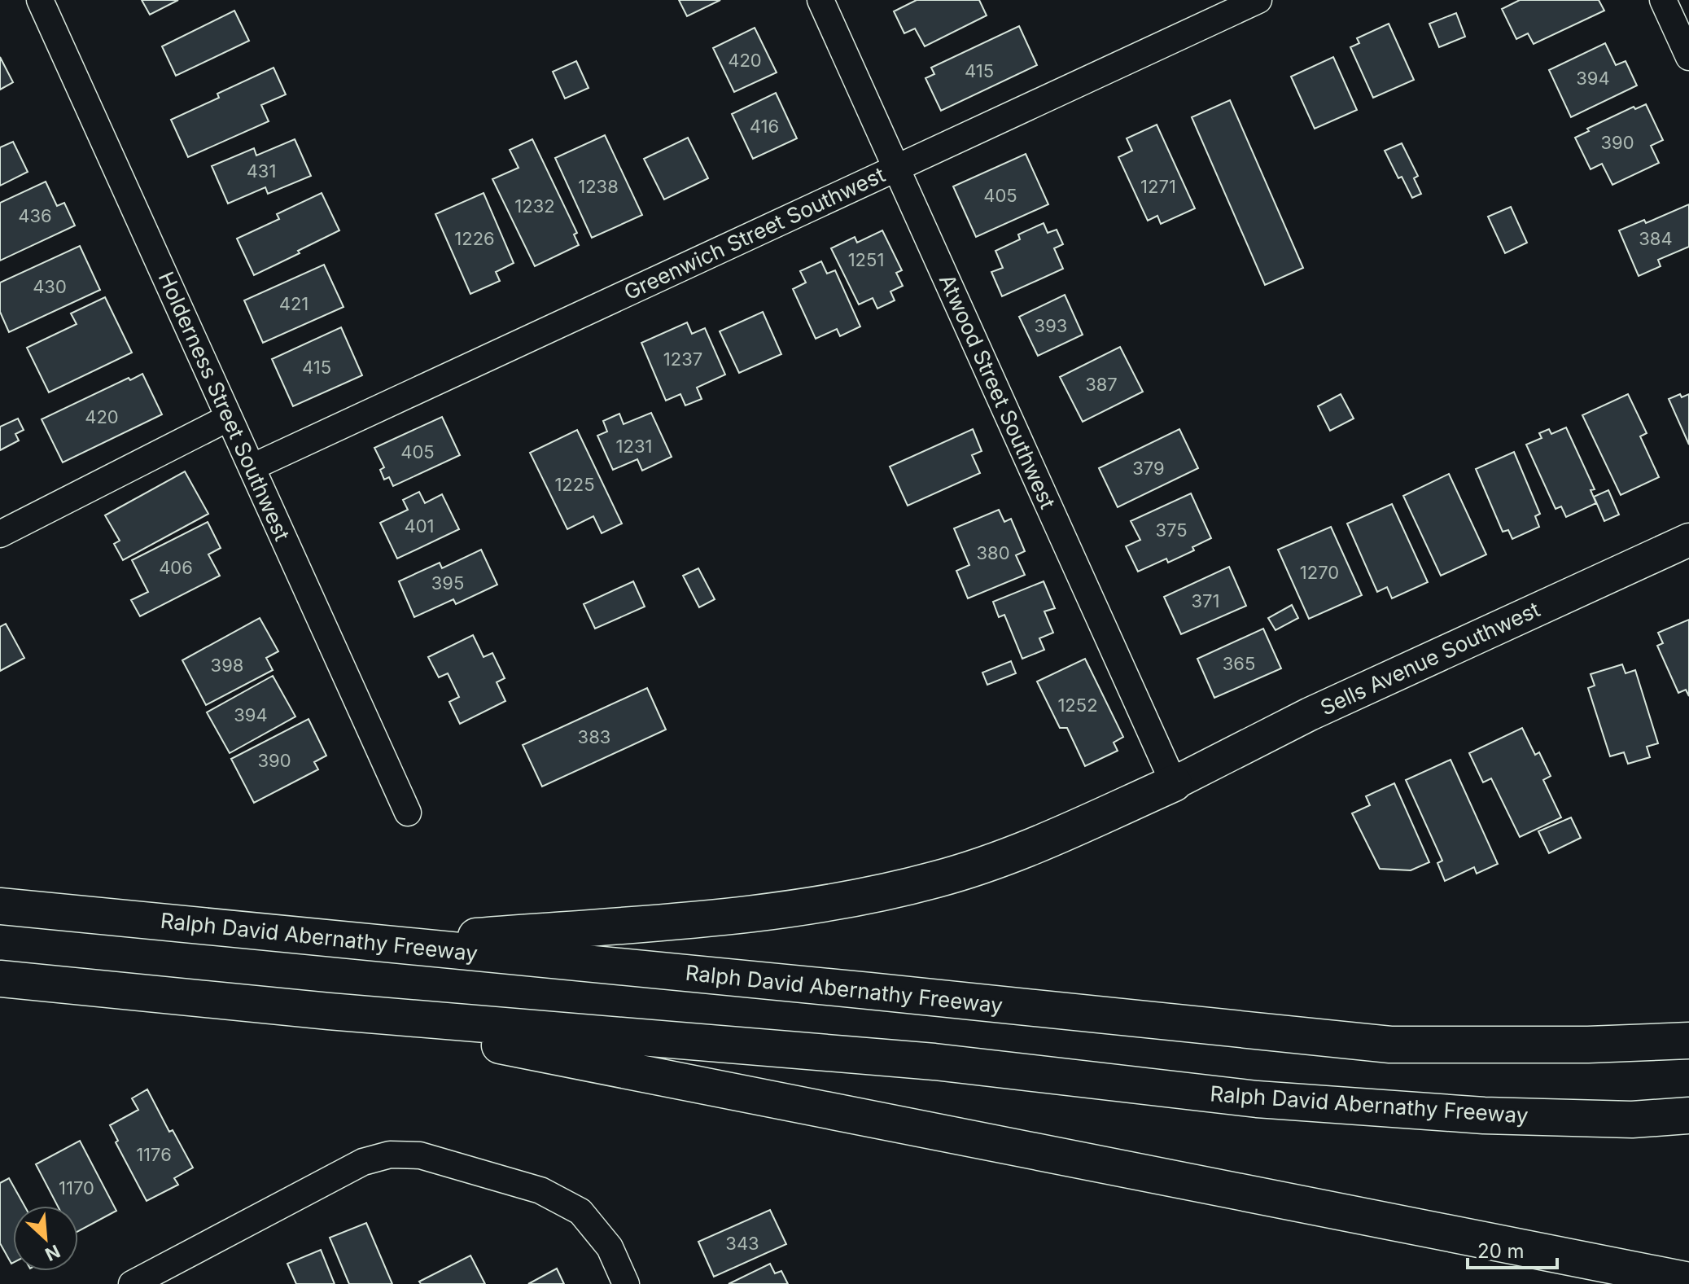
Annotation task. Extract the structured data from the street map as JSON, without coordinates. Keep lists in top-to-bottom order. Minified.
{"streets":{"highway":["Ralph David Abernathy Freeway"],"street":["Greenwich Street Southwest","Atwood Street Southwest","Holderness Street Southwest","Sells Avenue Southwest"]},"crossings":[["Greenwich Street Southwest","Atwood Street Southwest"],["Greenwich Street Southwest","Holderness Street Southwest"],["Atwood Street Southwest","Sells Avenue Southwest"]],"house_numbers":["420","415","394","416","390","431","1238","1271","405","1232","436","1226","384","1251","430","421","393","1237","415","387","420","1231","405","379","1225","401","375","380","406","1270","395","371","365","398","1252","394","383","390","1176","1170","343"],"scale_bar":"20 m","north":"bottom right"}
